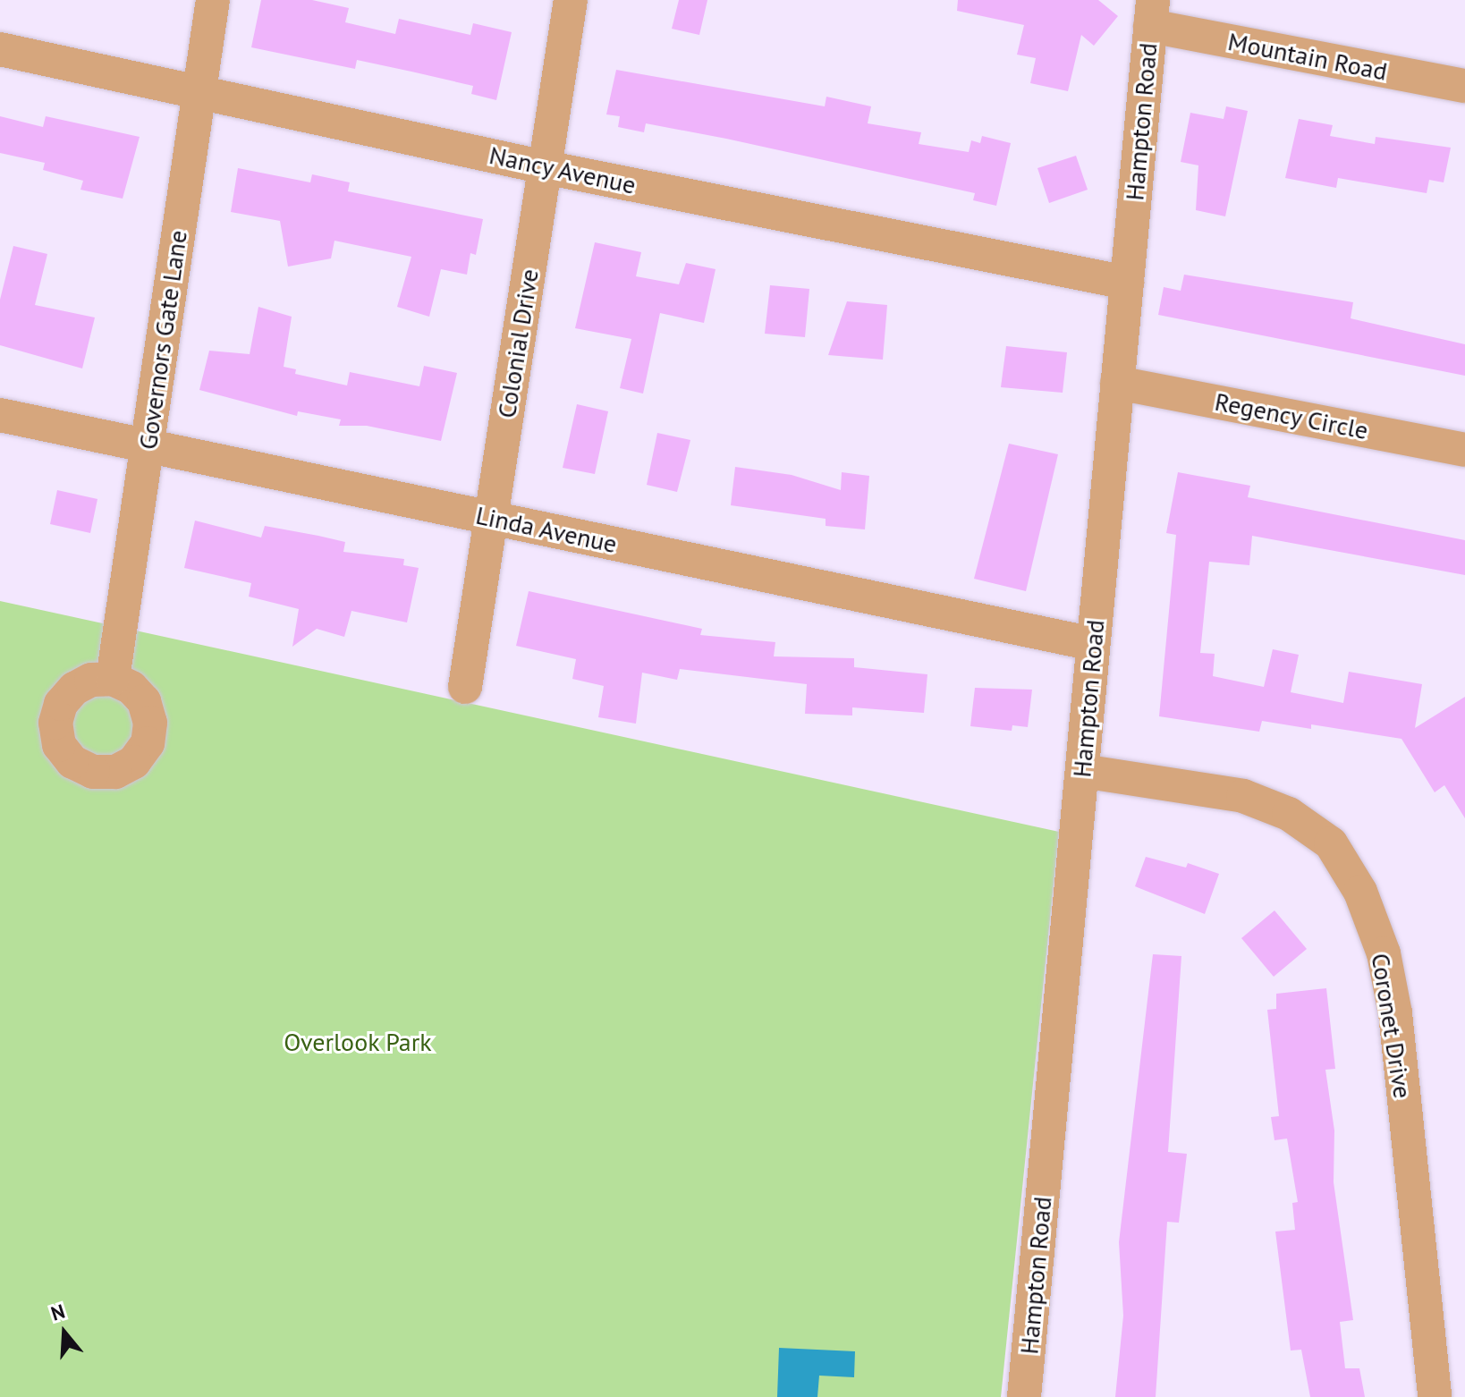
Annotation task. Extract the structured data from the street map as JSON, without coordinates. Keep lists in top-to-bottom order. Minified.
{"streets":{"street":["Mountain Road","Hampton Road","Nancy Avenue","Governors Gate Lane","Colonial Drive","Regency Circle","Linda Avenue","Coronet Drive"]},"crossings":[["Mountain Road","Hampton Road"],["Hampton Road","Nancy Avenue"],["Hampton Road","Regency Circle"],["Hampton Road","Linda Avenue"],["Hampton Road","Coronet Drive"],["Nancy Avenue","Governors Gate Lane"],["Nancy Avenue","Colonial Drive"],["Governors Gate Lane","Linda Avenue"],["Colonial Drive","Linda Avenue"]],"parks":["Overlook Park"],"north":"top"}
